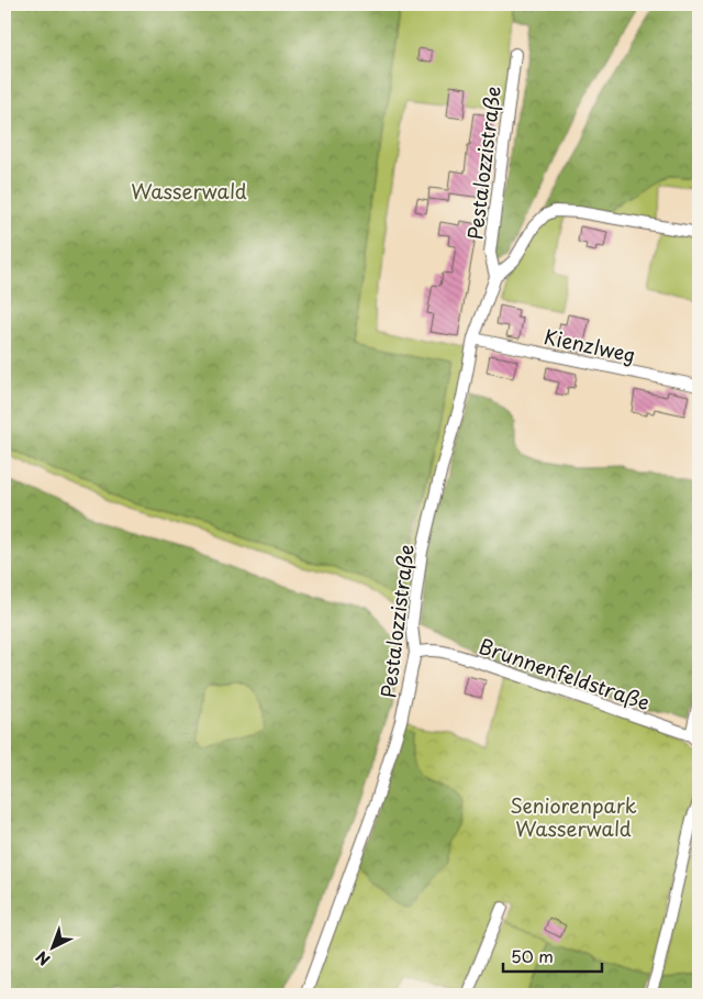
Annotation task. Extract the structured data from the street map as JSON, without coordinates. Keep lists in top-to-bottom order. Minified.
{"streets":{"street":["Pestalozzistraße","Kienzlweg","Brunnenfeldstraße"]},"crossings":[["Pestalozzistraße","Kienzlweg"],["Pestalozzistraße","Brunnenfeldstraße"]],"parks":["Wasserwald","Seniorenpark Wasserwald"],"scale_bar":"50 m","north":"bottom left"}
